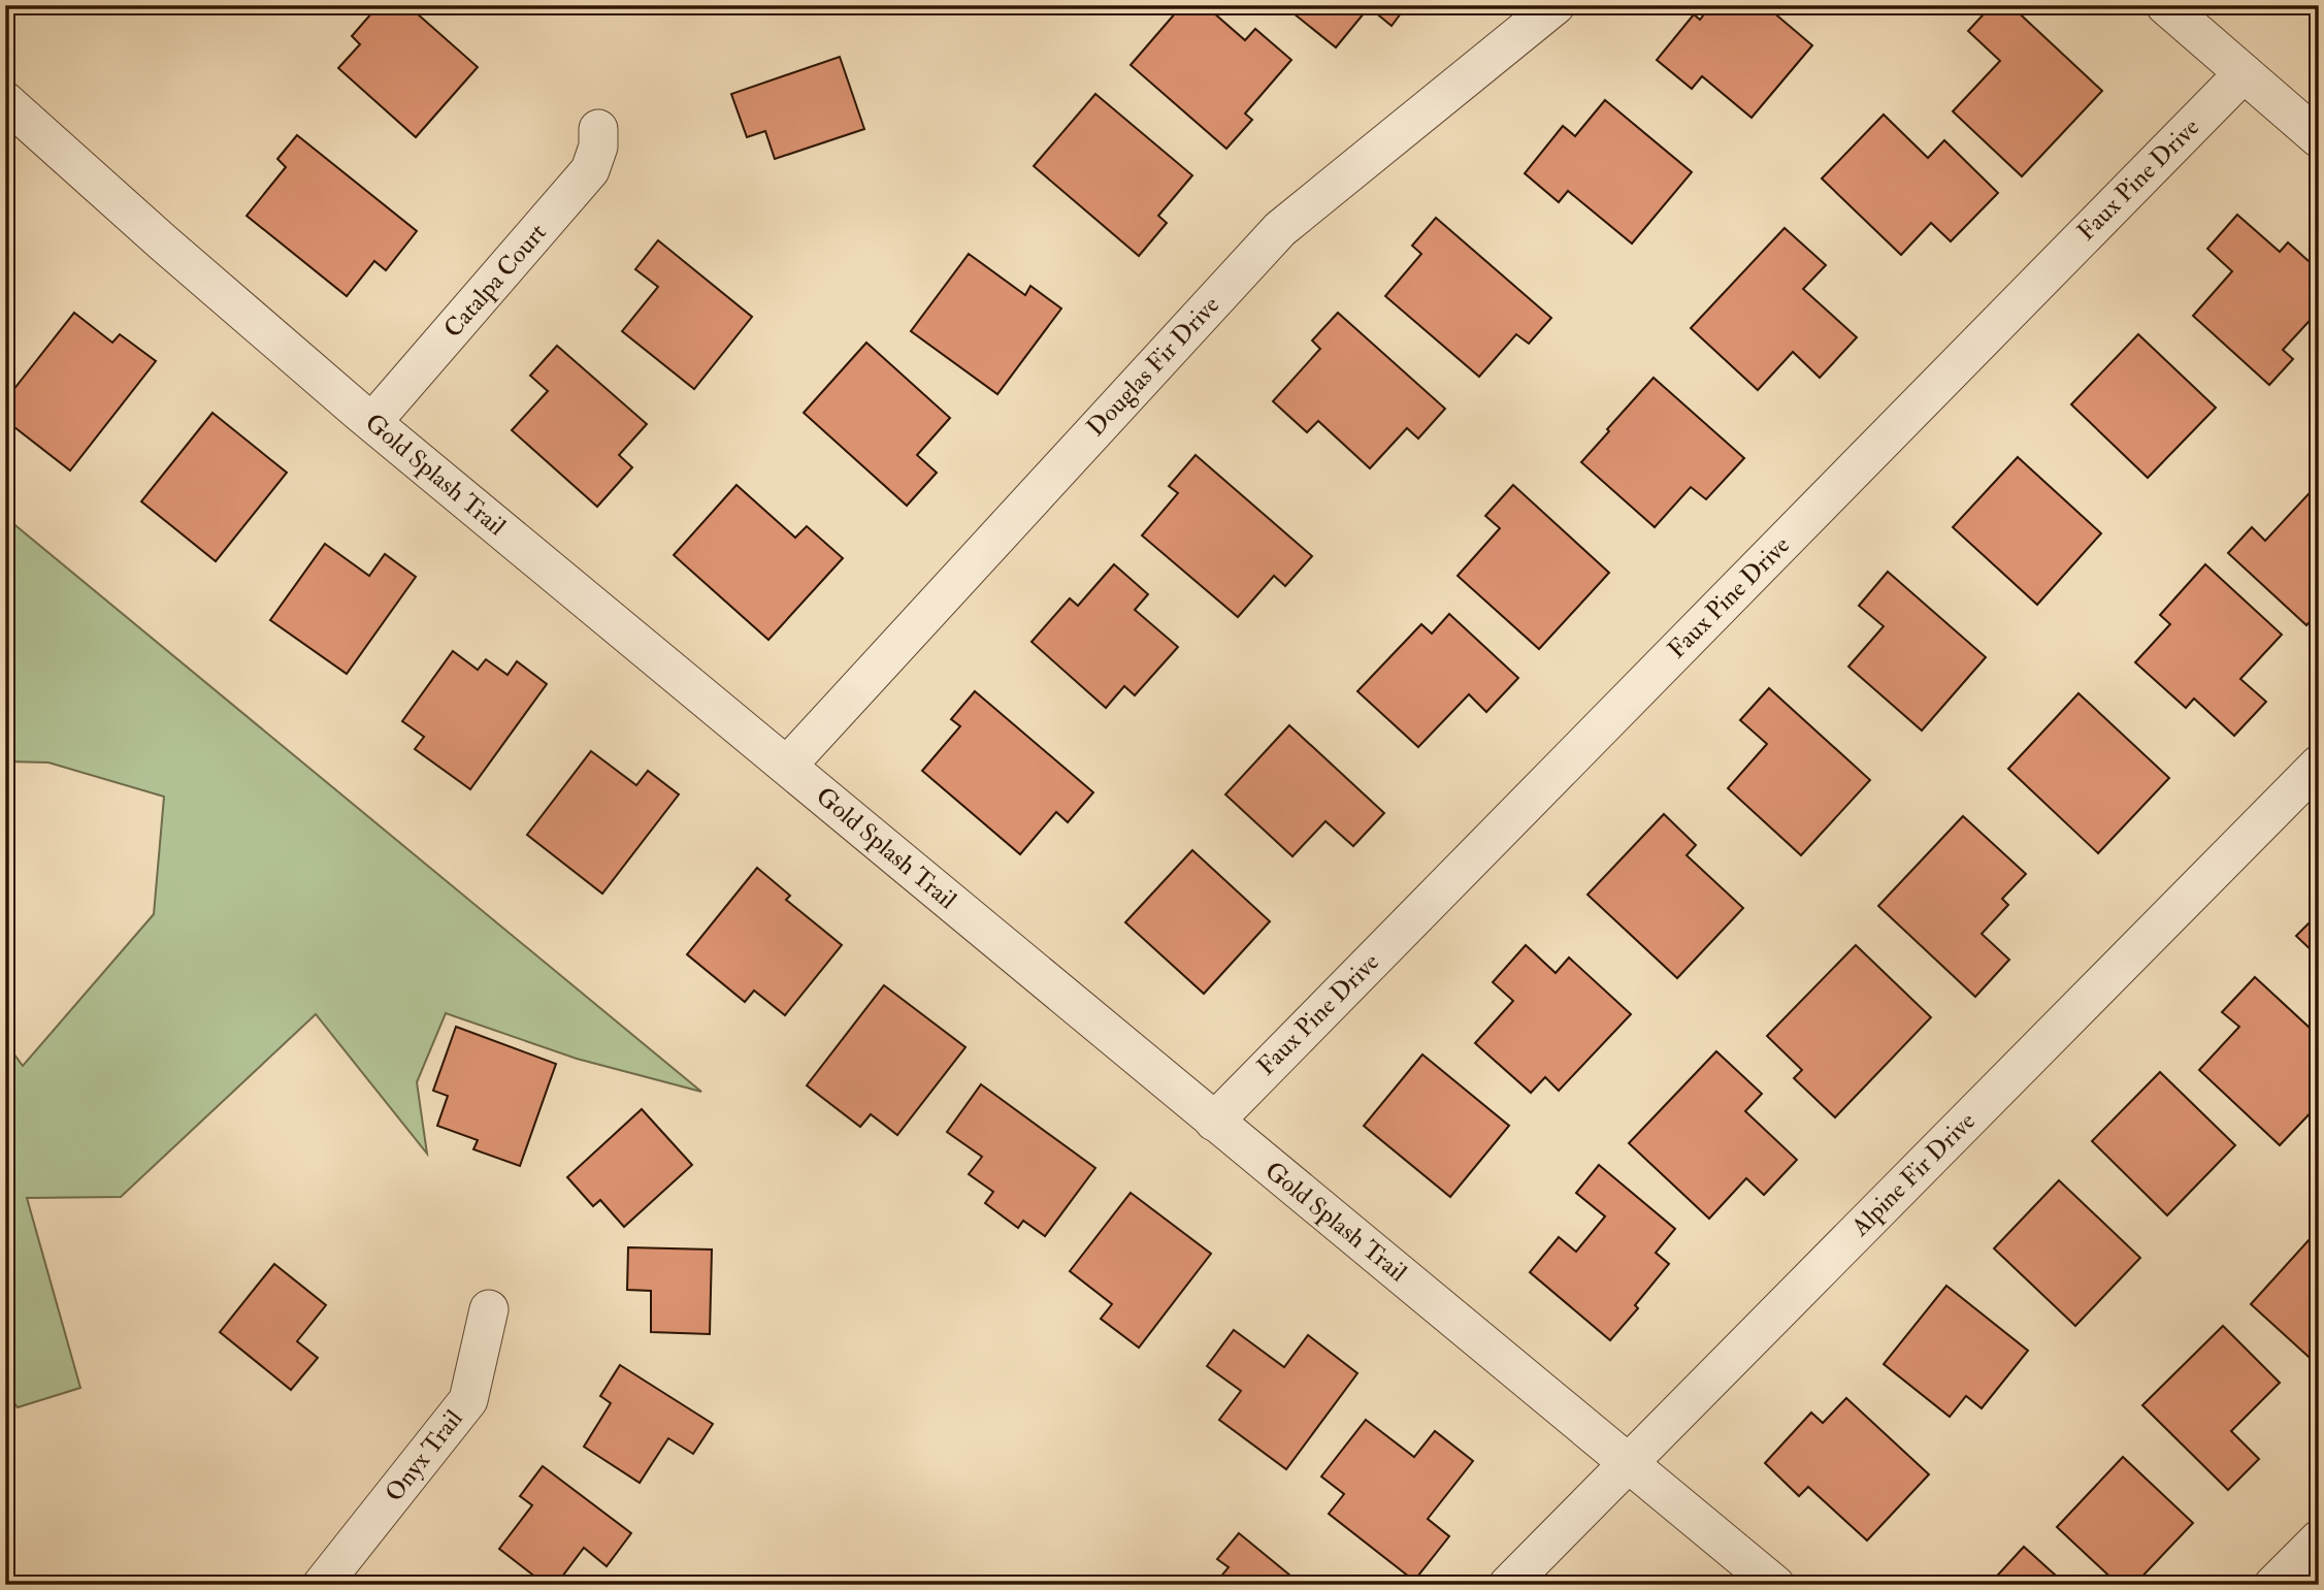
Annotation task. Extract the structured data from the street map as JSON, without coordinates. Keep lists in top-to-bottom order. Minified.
{"streets":{"street":["Faux Pine Drive","Catalpa Court","Douglas Fir Drive","Gold Splash Trail","Alpine Fir Drive","Onyx Trail"]},"crossings":[["Faux Pine Drive","Gold Splash Trail"],["Catalpa Court","Gold Splash Trail"],["Douglas Fir Drive","Gold Splash Trail"],["Gold Splash Trail","Alpine Fir Drive"]]}
